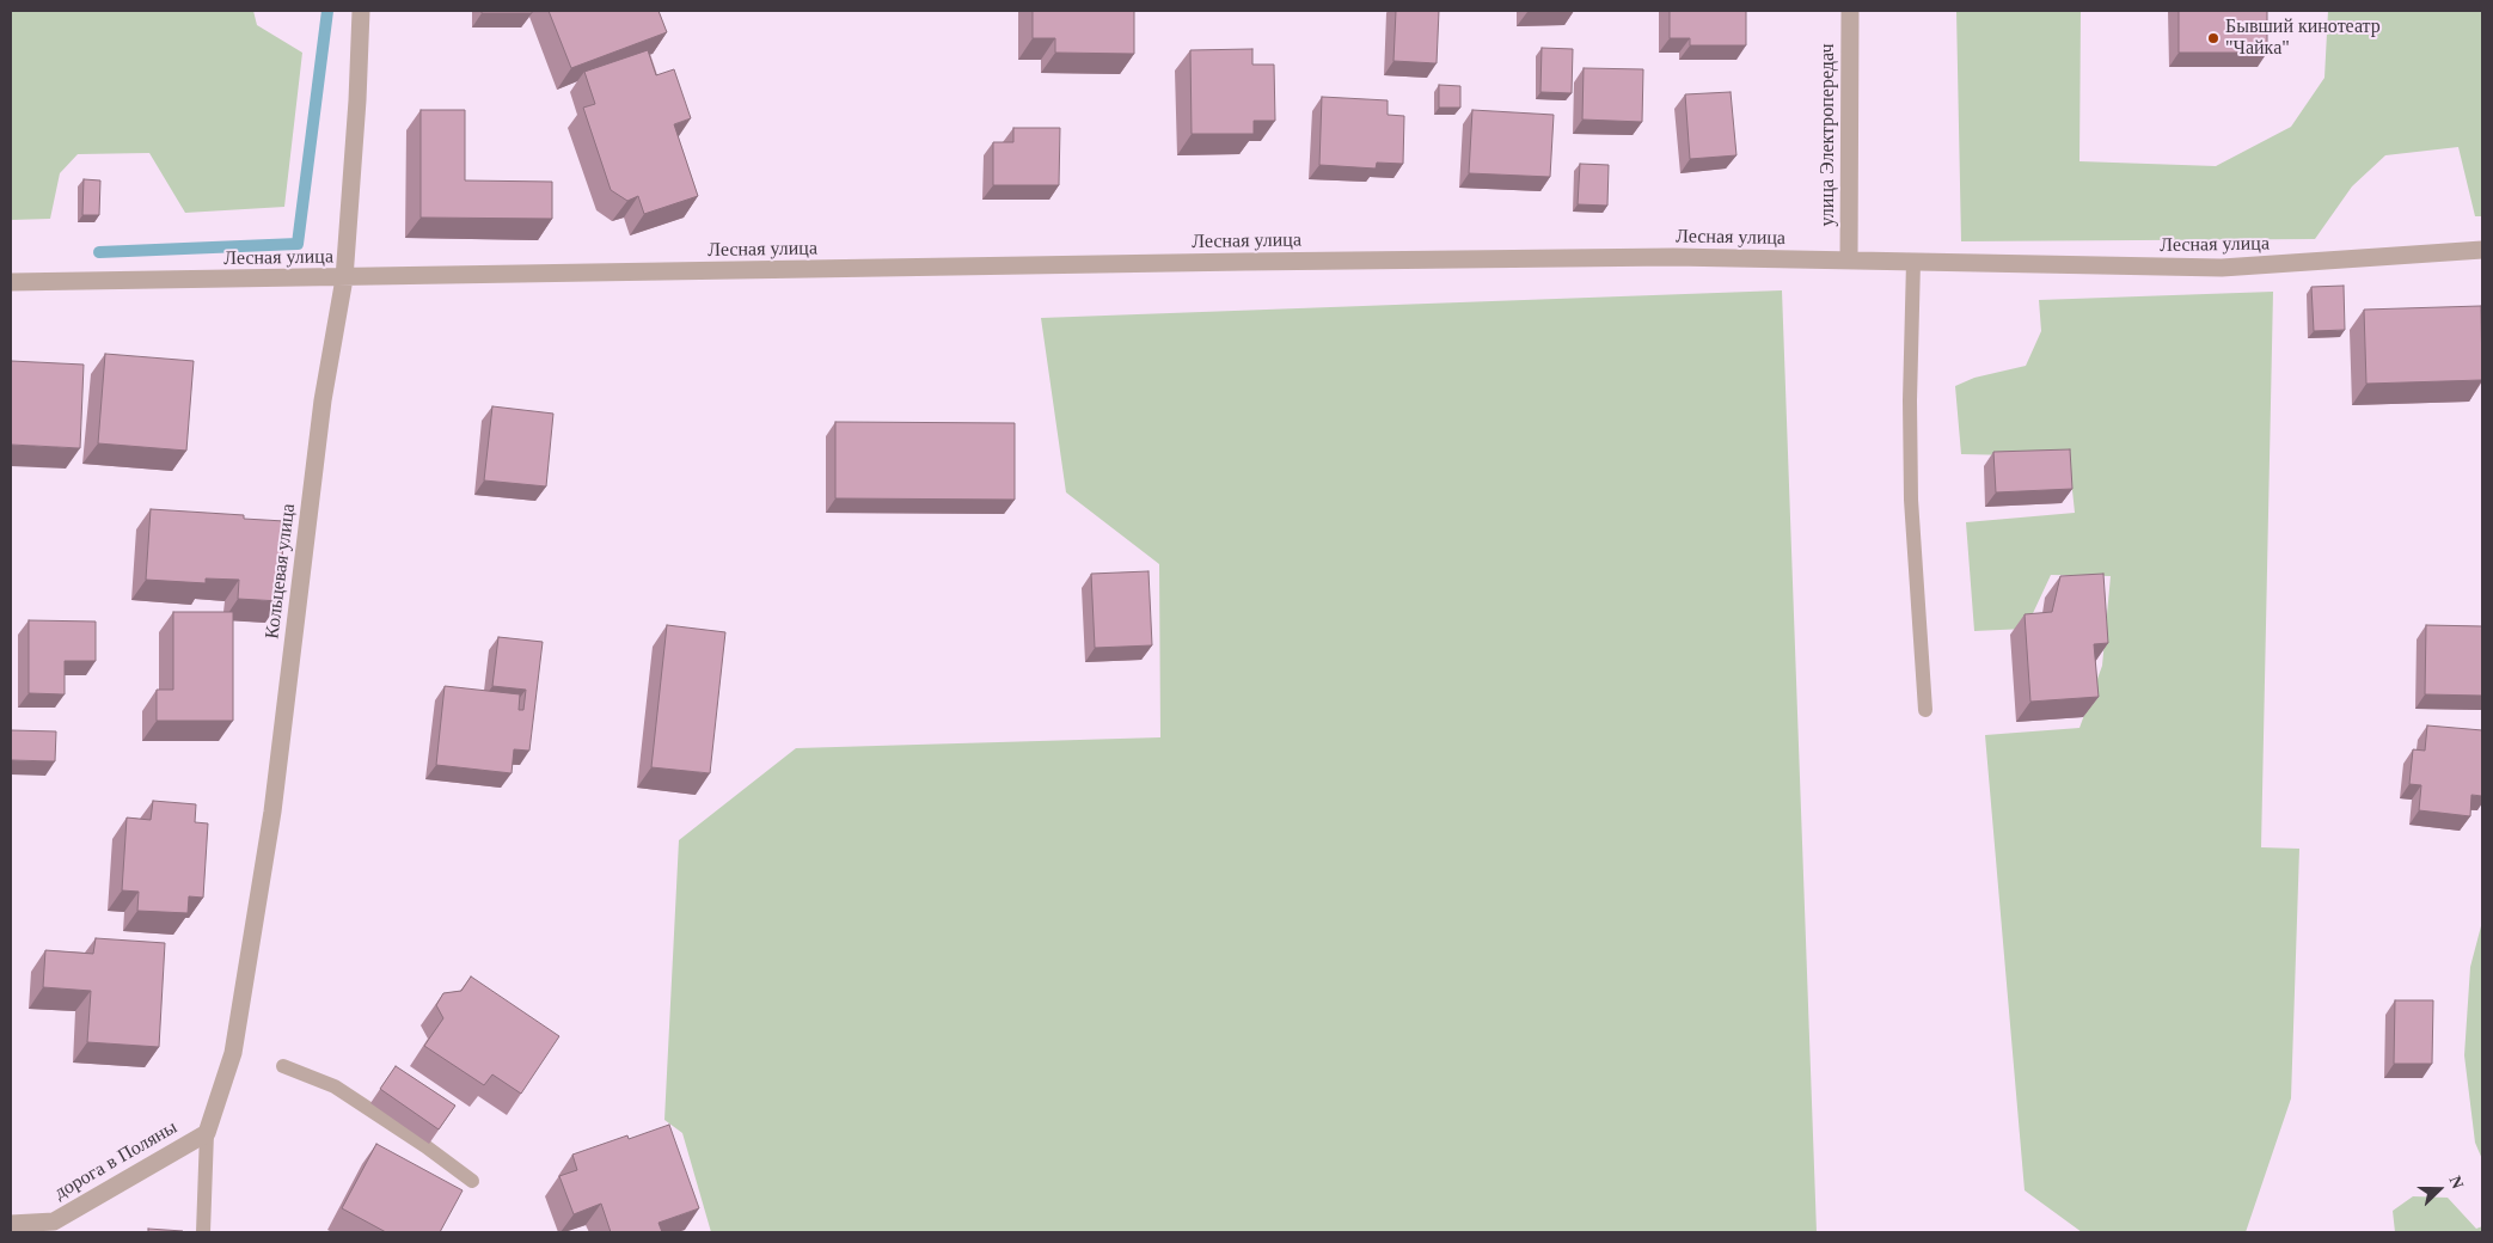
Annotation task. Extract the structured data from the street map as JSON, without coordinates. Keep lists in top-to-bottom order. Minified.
{"streets":{"street":["улица Электропередач","Лесная улица","Кольцевая улица","дорога в Поляны"]},"crossings":[["улица Электропередач","Лесная улица"],["Лесная улица","Кольцевая улица"],["Кольцевая улица","дорога в Поляны"]],"places":["Бывший кинотеатр \"Чайка\""],"north":"right"}
